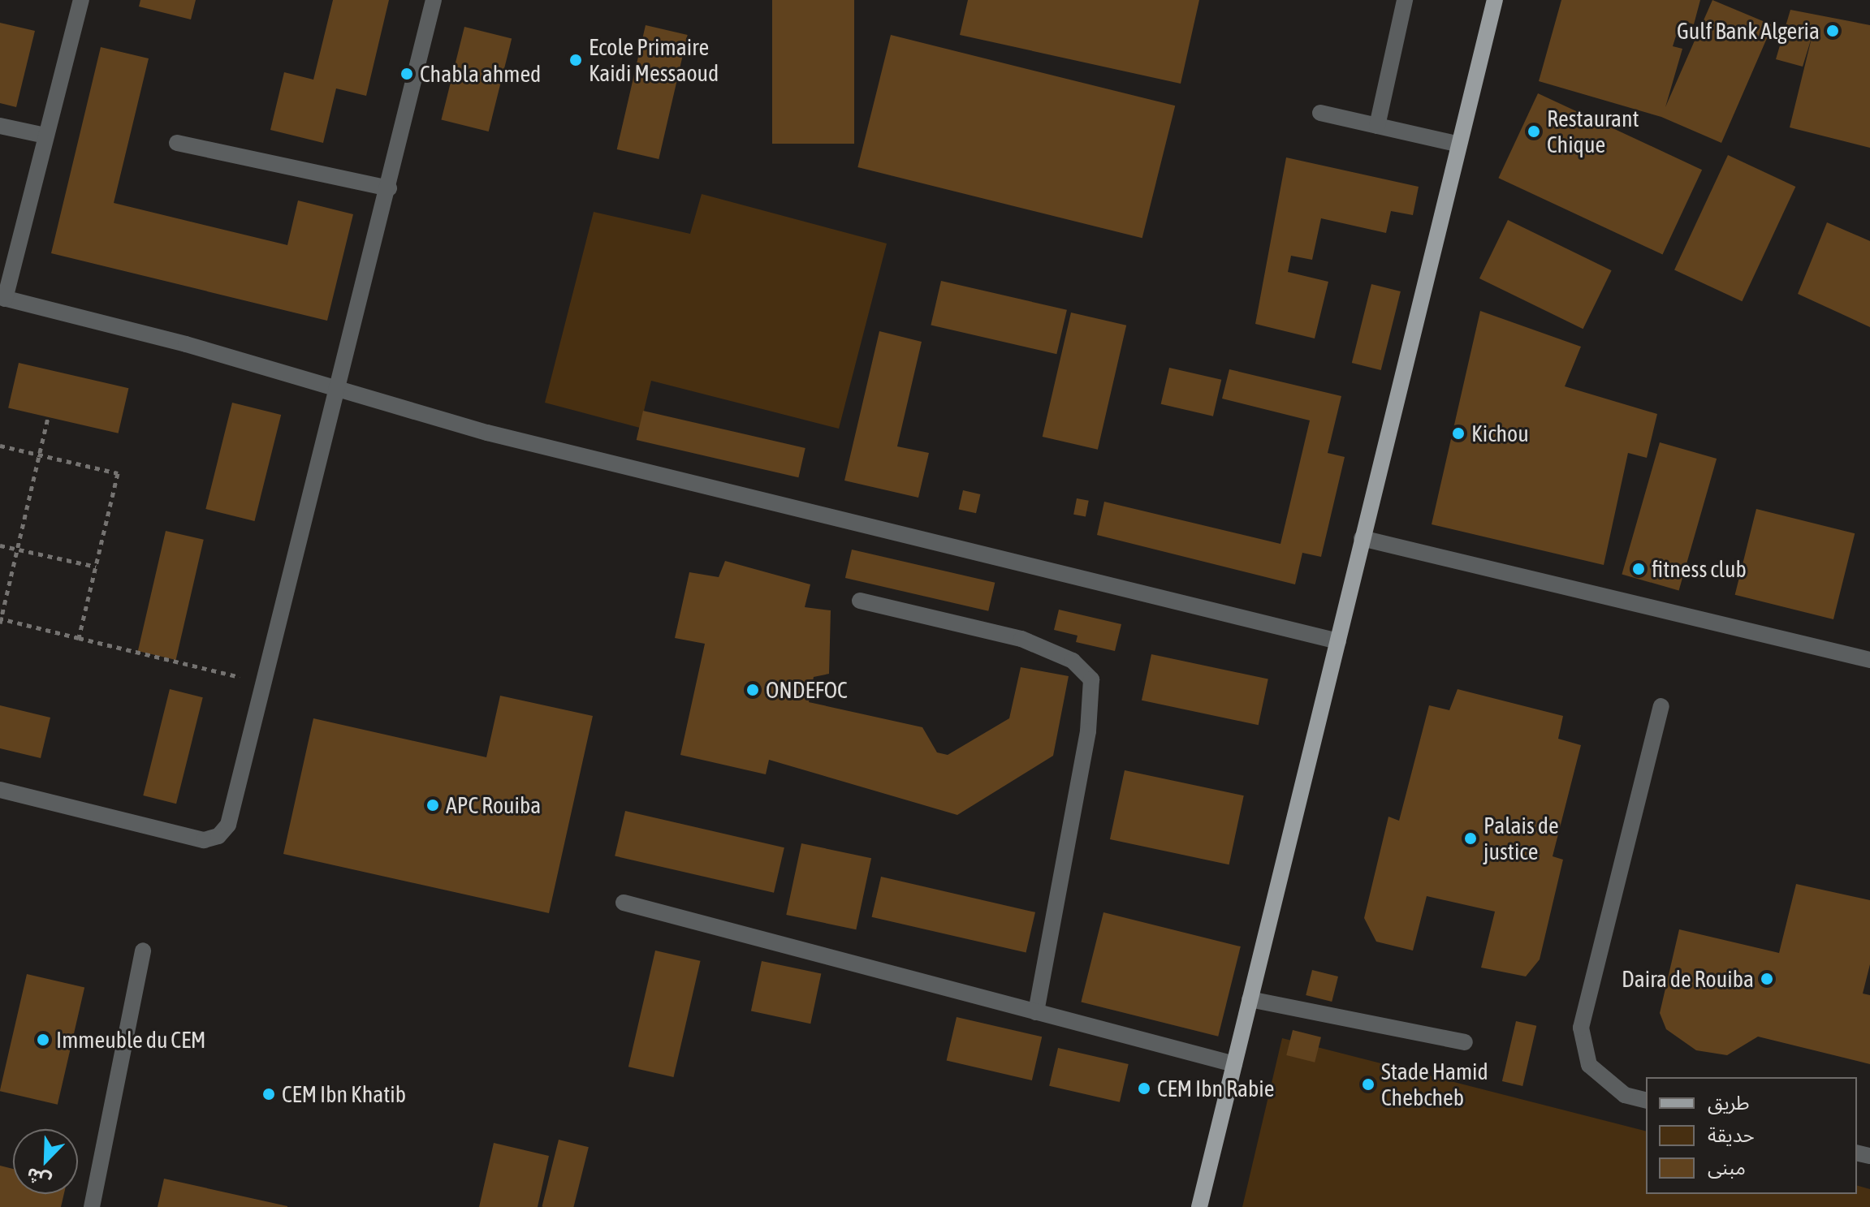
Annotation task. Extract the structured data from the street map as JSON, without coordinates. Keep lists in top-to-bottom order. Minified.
{"places":["Gulf Bank Algeria","Ecole Primaire Kaidi Messaoud","Chabla ahmed","Restaurant Chique","Kichou","fitness club","ONDEFOC","APC Rouiba","Palais de justice","Daira de Rouiba","Immeuble du CEM","Stade Hamid Chebcheb","CEM Ibn Rabie","CEM Ibn Khatib"],"legend":["طريق","حديقة","مبنى"],"north":"bottom left"}
